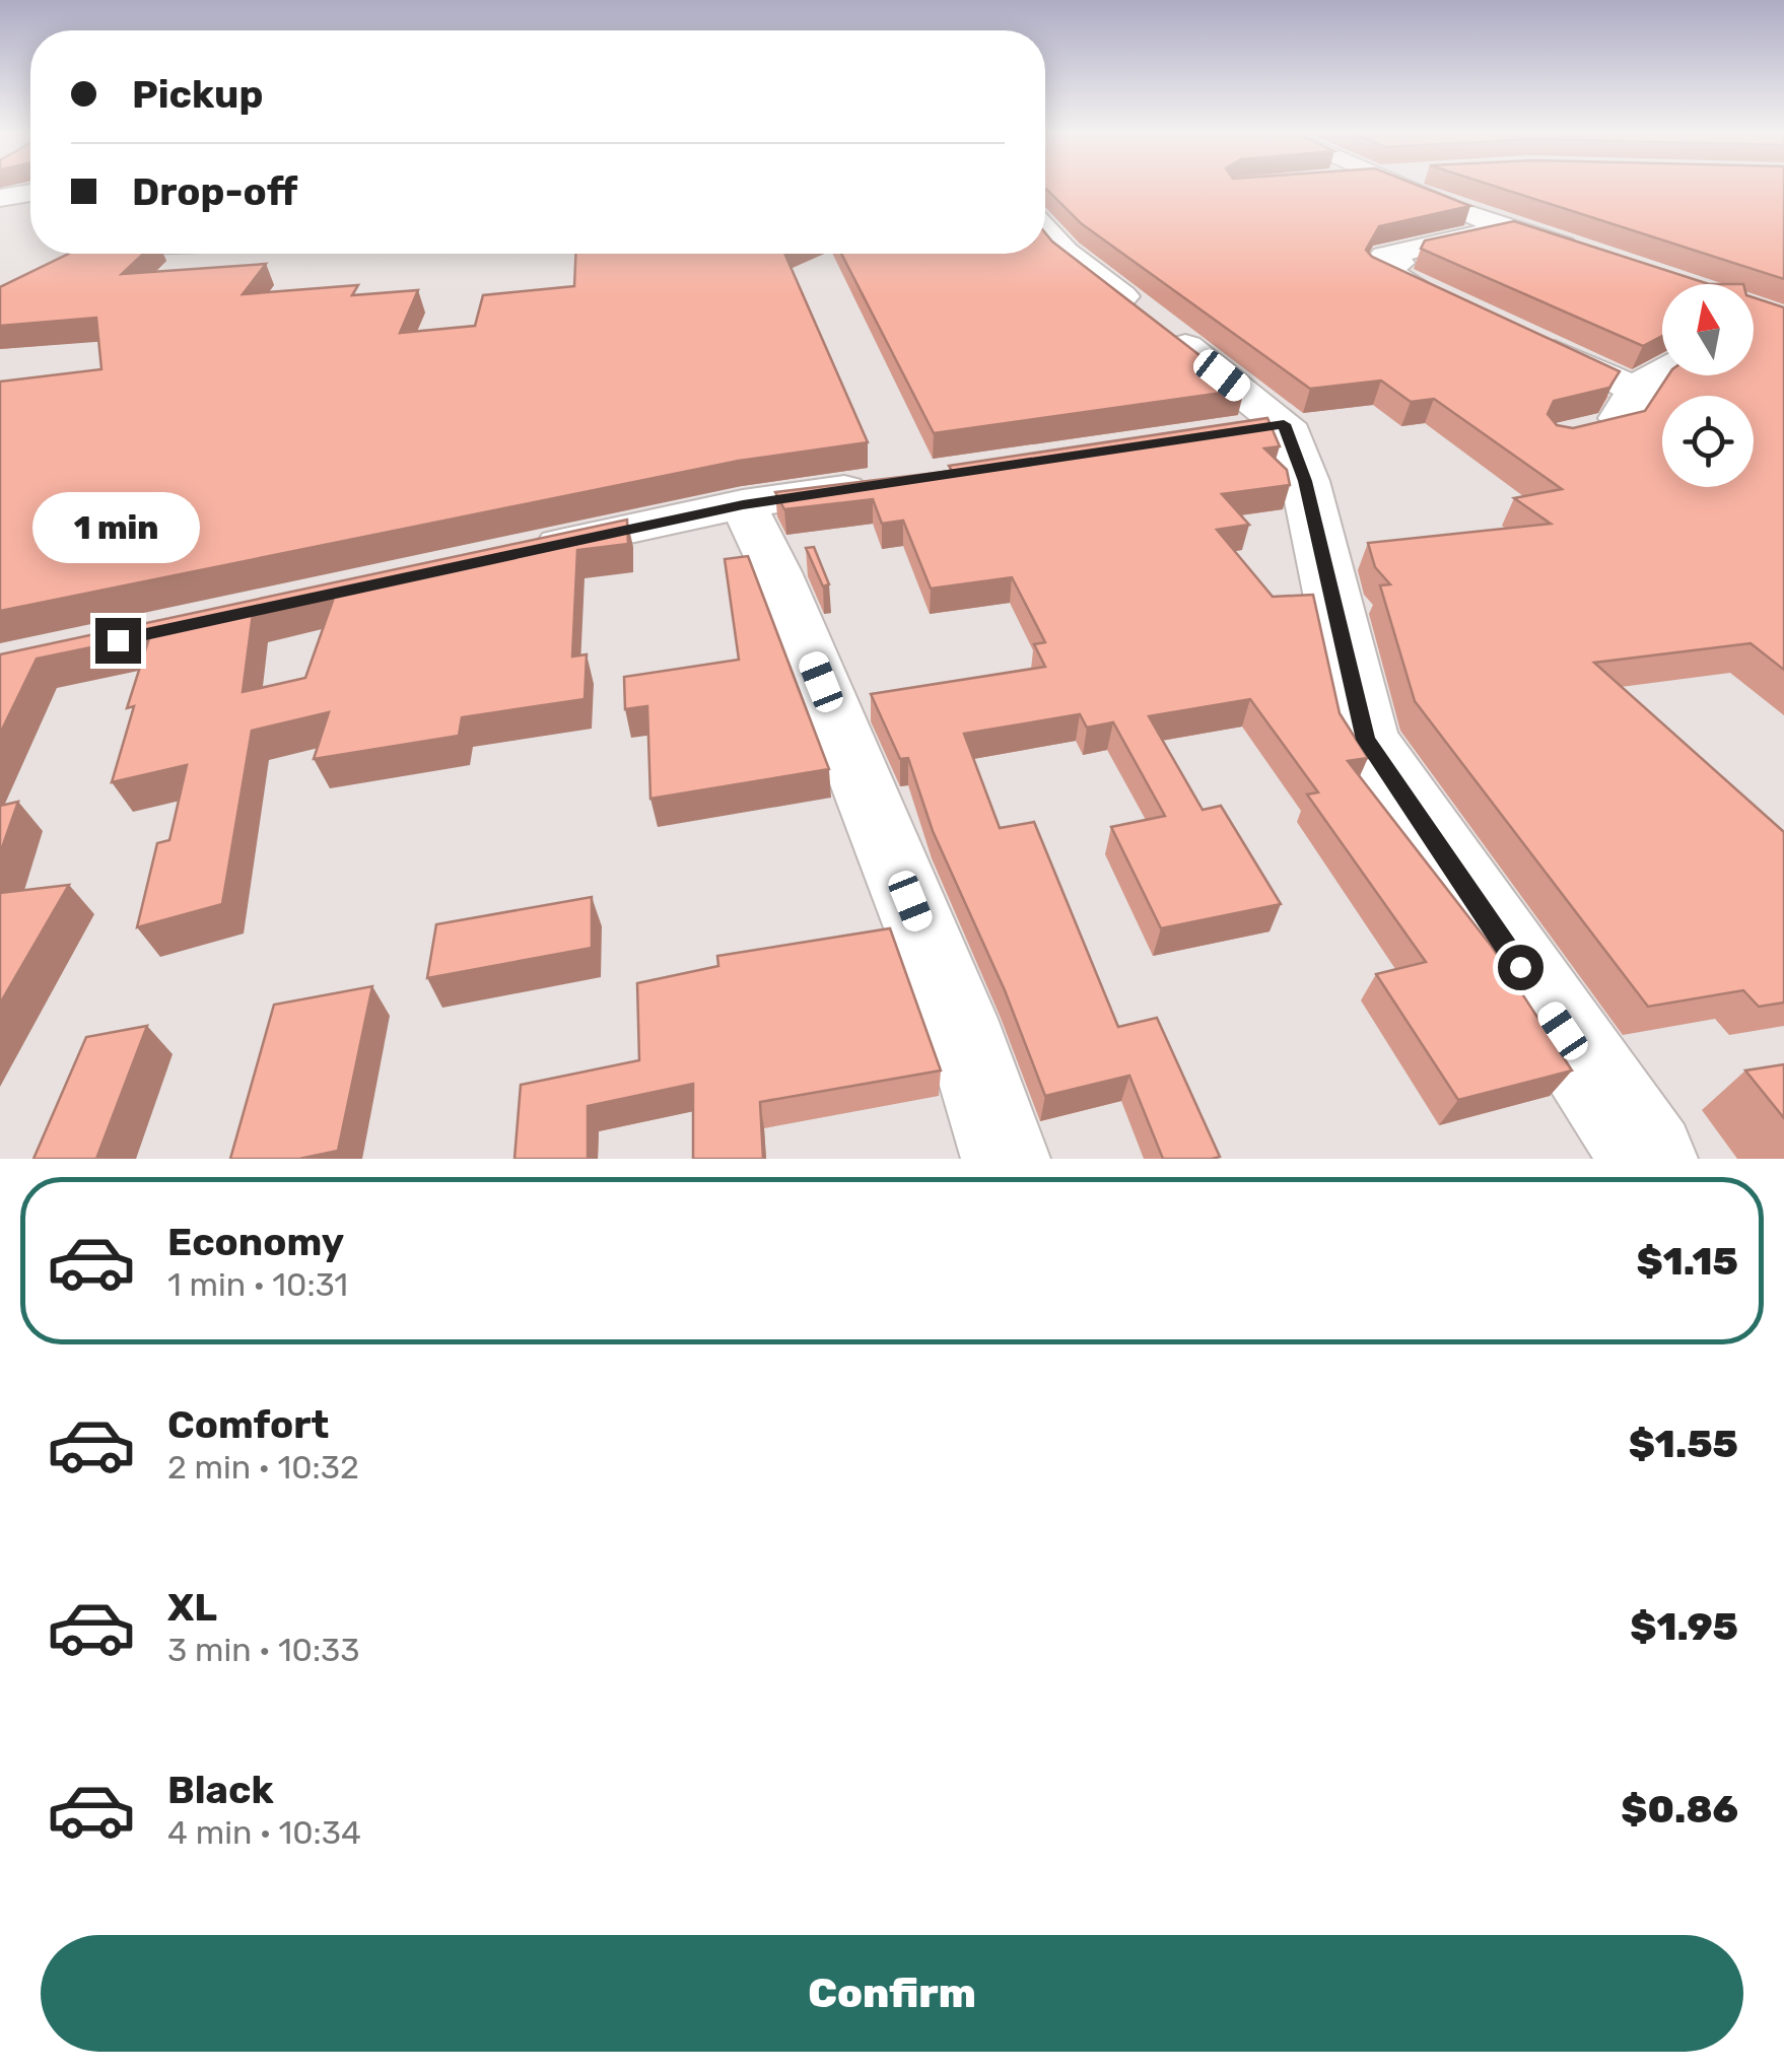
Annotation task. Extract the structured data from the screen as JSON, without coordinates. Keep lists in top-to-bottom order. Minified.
{"north":"top","page":{"banner":["Pickup","Drop-off"],"bubble":"1 min","list":[{"name":"Economy","note":"1 min · 10:31","value":"$1.15"},{"name":"Comfort","note":"2 min · 10:32","value":"$1.55"},{"name":"XL","note":"3 min · 10:33","value":"$1.95"},{"name":"Black","note":"4 min · 10:34","value":"$0.86"}],"buttons":"Confirm"}}
